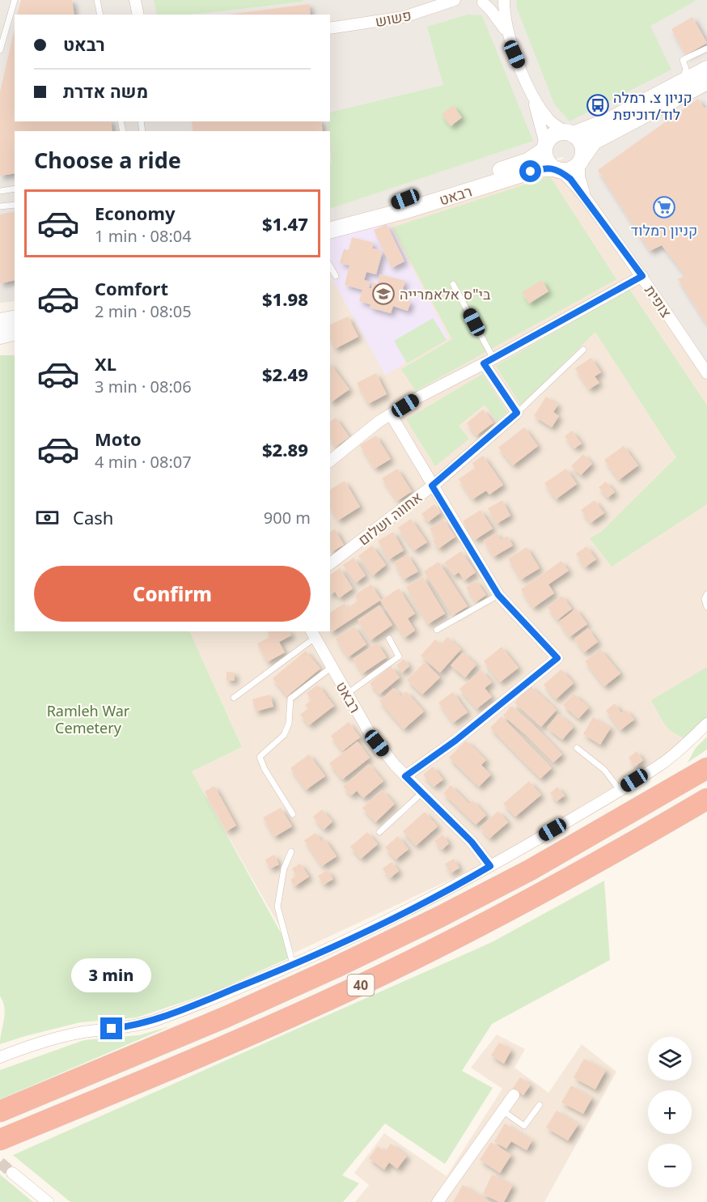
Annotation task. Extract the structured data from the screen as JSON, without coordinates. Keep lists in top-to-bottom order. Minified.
{"streets":{"highway":["40"],"street":["פשוש","רבאט","צופית","אחווה ושלום"]},"crossings":[["רבאט","צופית"]],"parks":["Ramleh War Cemetery"],"places":{"bus stop":["קניון צ. רמלה לוד/דוכיפת"],"supermarket":["קניון רמלוד"],"school or university":["בי\"ס אלאמרייה"]},"page":{"banner":["רבאט","משה אדרת"],"heading":"Choose a ride","list":[{"name":"Economy","note":"1 min · 08:04","value":"$1.47"},{"name":"Comfort","note":"2 min · 08:05","value":"$1.98"},{"name":"XL","note":"3 min · 08:06","value":"$2.49"},{"name":"Moto","note":"4 min · 08:07","value":"$2.89"}],"pay":["Cash","900 m"],"buttons":"Confirm","bubble":"3 min","map_buttons":["+","−"]}}
